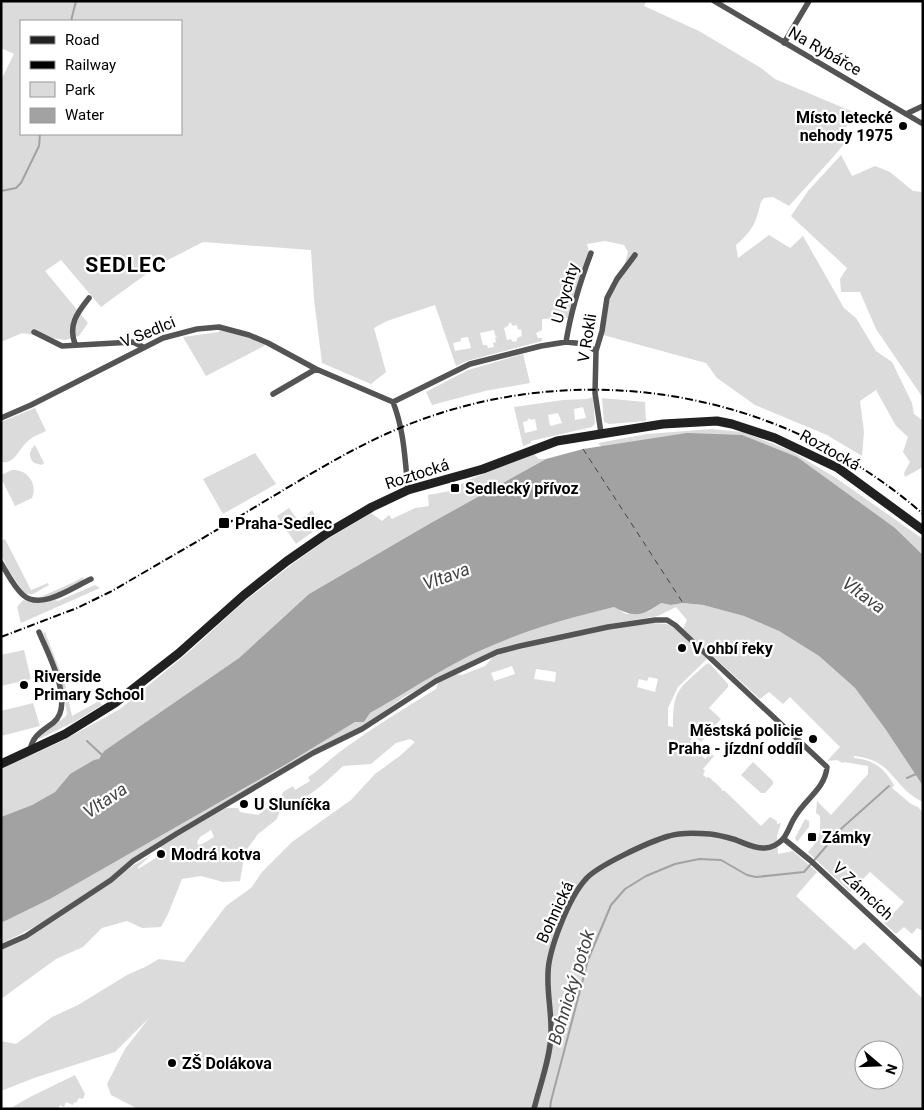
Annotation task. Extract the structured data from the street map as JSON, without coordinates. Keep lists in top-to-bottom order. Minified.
{"streets":{"main road":["Roztocká"],"street":["Na Rybářce","U Rychty","V Sedlci","V Rokli","V Zámcích","Bohnická"]},"crossings":[["V Rokli","Roztocká"],["V Zámcích","Bohnická"]],"districts":["SEDLEC"],"water":["Vltava","Bohnický potok"],"places":{"other":["Místo letecké nehody 1975","V ohbí řeky","Riverside Primary School","Městská policie Praha - jízdní oddíl","U Sluníčka","Modrá kotva","ZŠ Dolákova"],"transit":["Sedlecký přívoz","Praha-Sedlec","Zámky"]},"legend":["Road","Railway","Park","Water"],"north":"right"}
